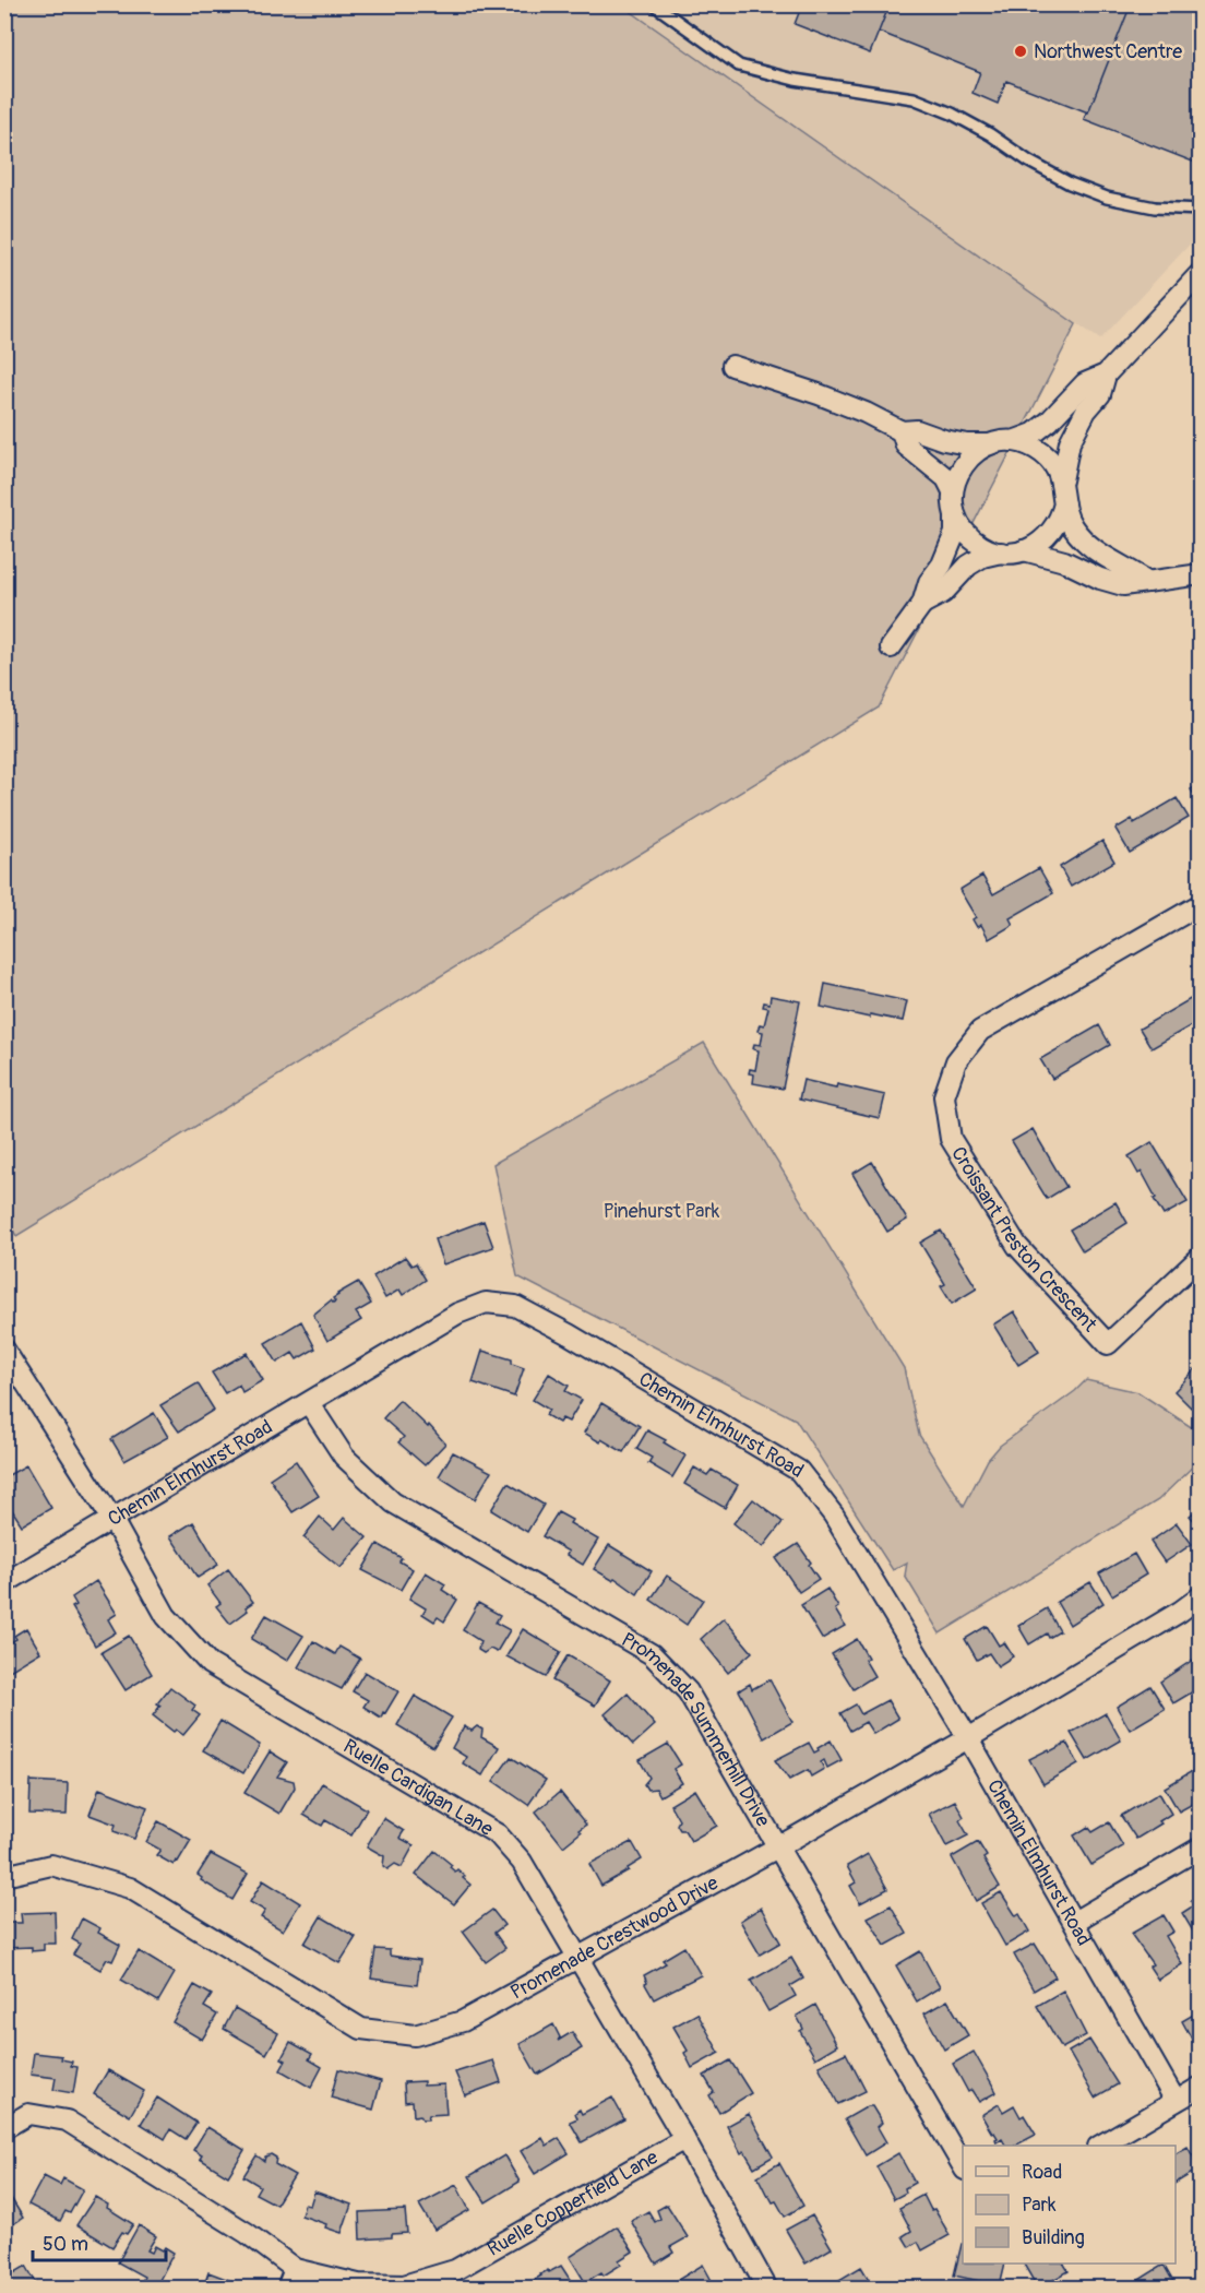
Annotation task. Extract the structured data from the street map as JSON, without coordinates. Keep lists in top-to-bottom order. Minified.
{"streets":{"street":["Croissant Preston Crescent","Chemin Elmhurst Road","Promenade Summerhill Drive","Ruelle Cardigan Lane","Promenade Crestwood Drive","Ruelle Copperfield Lane"]},"crossings":[["Chemin Elmhurst Road","Promenade Summerhill Drive"],["Chemin Elmhurst Road","Ruelle Cardigan Lane"],["Chemin Elmhurst Road","Promenade Crestwood Drive"],["Promenade Summerhill Drive","Promenade Crestwood Drive"],["Ruelle Cardigan Lane","Promenade Crestwood Drive"],["Ruelle Cardigan Lane","Ruelle Copperfield Lane"]],"parks":["Pinehurst Park"],"places":["Northwest Centre"],"legend":["Road","Park","Building"],"scale_bar":"50 m"}
